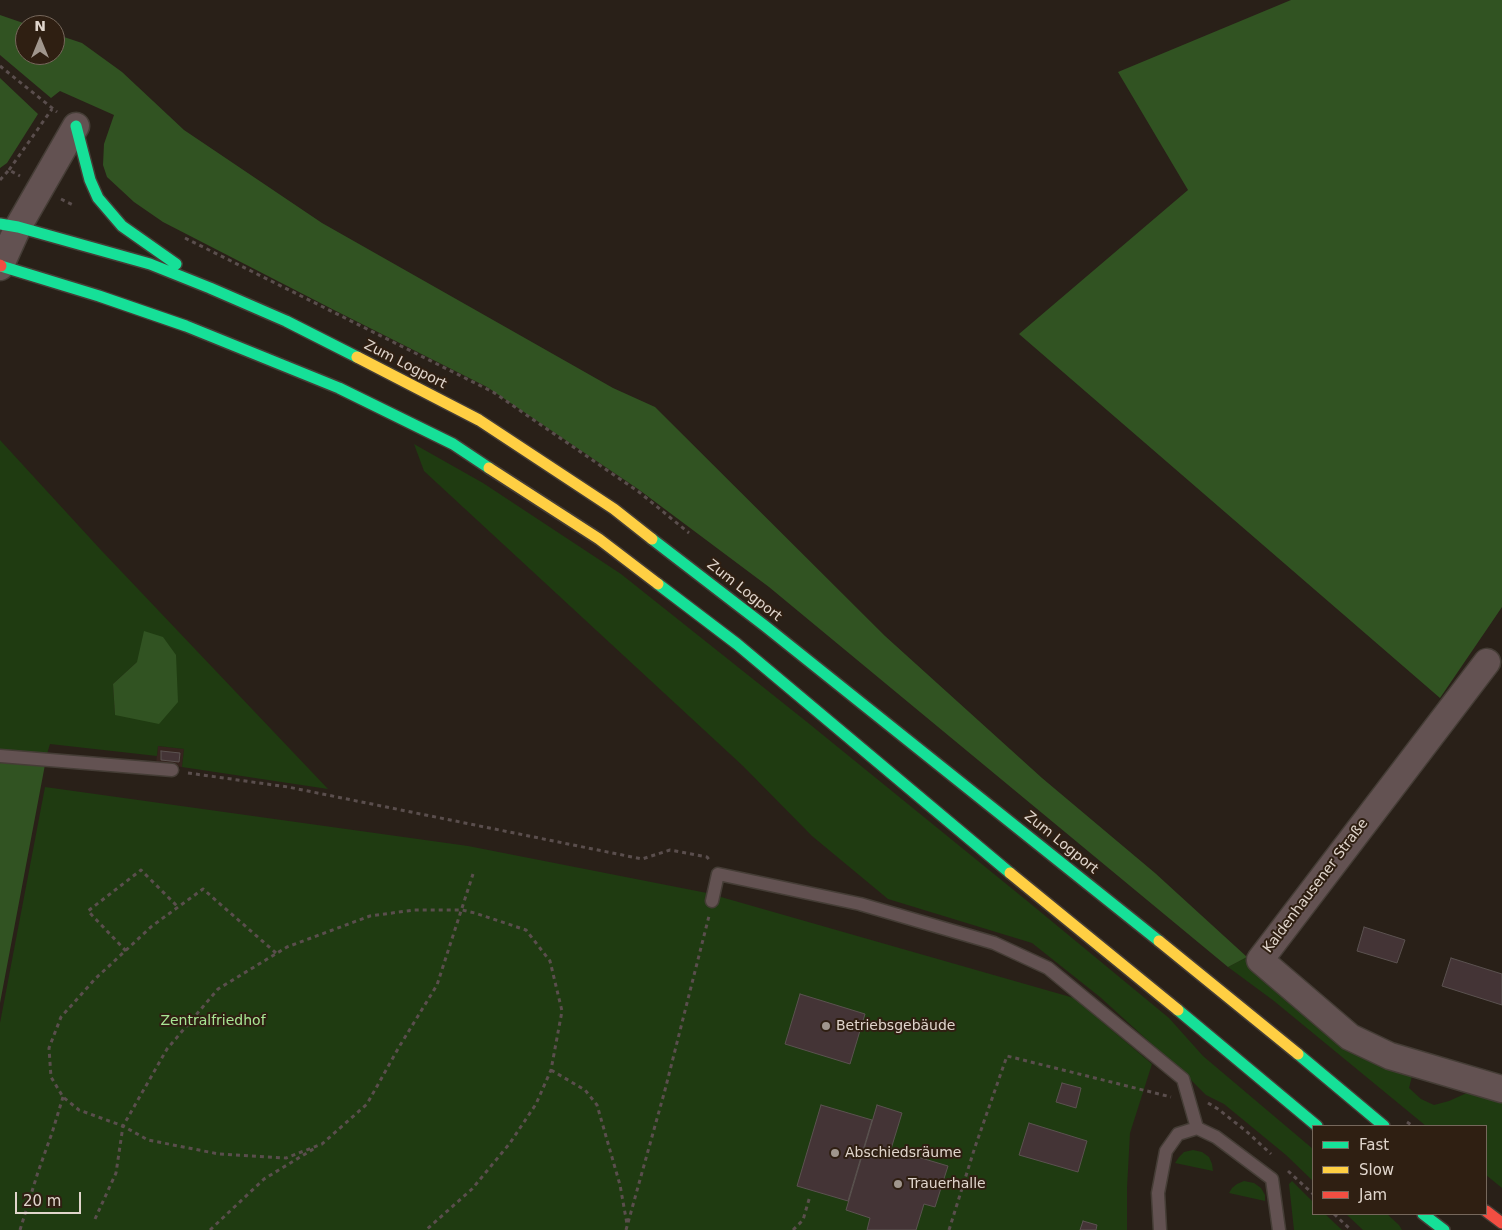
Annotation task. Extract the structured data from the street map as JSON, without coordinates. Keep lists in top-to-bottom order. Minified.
{"streets":{"main road":["Zum Logport"],"street":["Kaldenhausener Straße"]},"parks":["Zentralfriedhof"],"places":["Betriebsgebäude","Abschiedsräume","Trauerhalle"],"legend":["Fast","Slow","Jam"],"scale_bar":"20 m","north":"top"}
